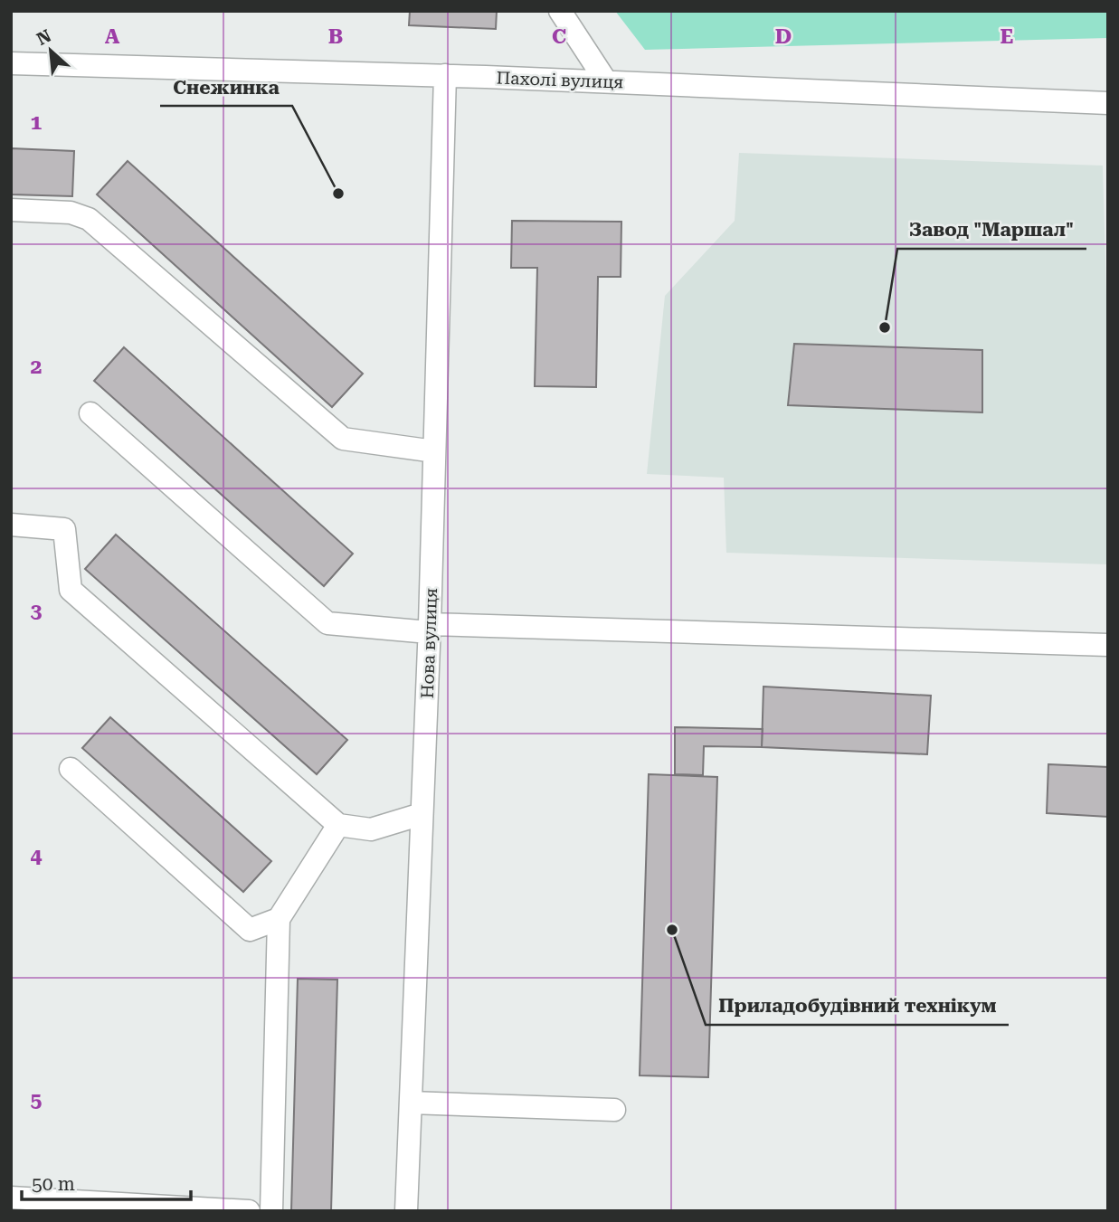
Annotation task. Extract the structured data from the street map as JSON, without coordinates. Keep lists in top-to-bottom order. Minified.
{"streets":{"street":["Пахолі вулиця","Нова вулиця"]},"crossings":[["Пахолі вулиця","Нова вулиця"]],"places":["Снежинка","Завод \"Маршал\"","Приладобудівний технікум"],"scale_bar":"50 m","north":"top left","grid":{"columns":["A","B","C","D","E"],"rows":["1","2","3","4","5"]}}
